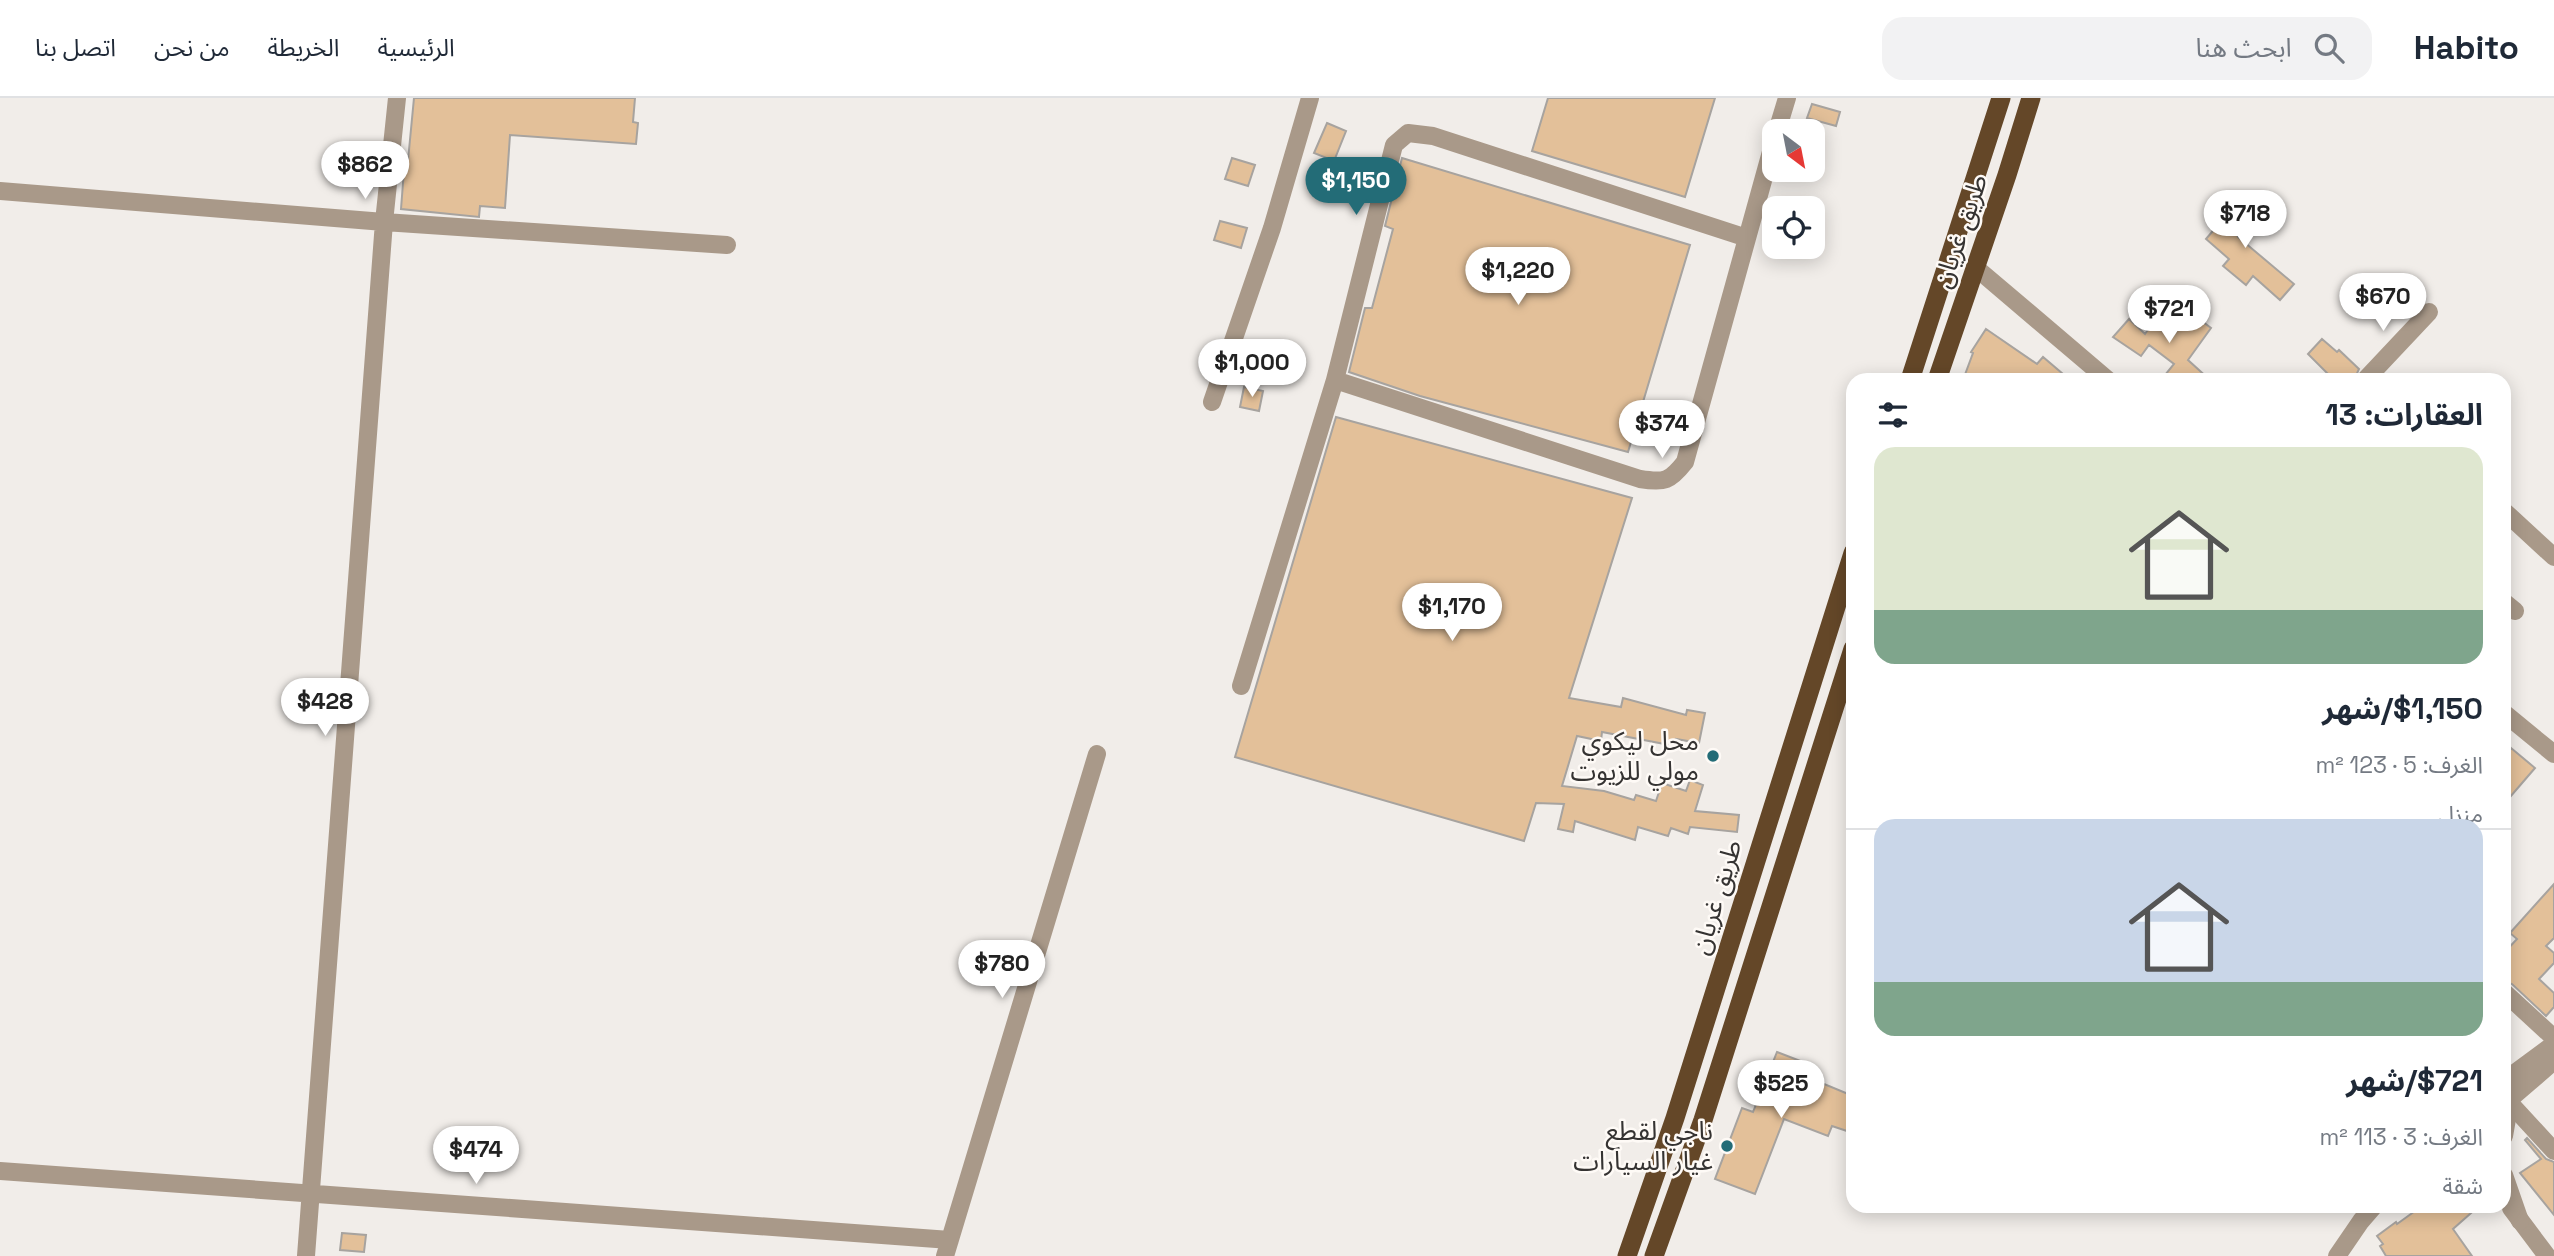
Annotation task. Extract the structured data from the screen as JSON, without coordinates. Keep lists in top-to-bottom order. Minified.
{"streets":{"highway":["طريق غريان"]},"places":["محل ليكوي مولي للزيوت","ناجي لقطع غيار السيارات"],"north":"bottom right","page":{"header":"Habito","search":"ابحث هنا","nav":["الرئيسية","الخريطة","من نحن","اتصل بنا"],"price":["$862","$1,150","$718","$1,220","$670","$721","$1,000","$374","$1,170","$428","$780","$525","$474"],"heading":"العقارات: 13","list":[{"name":"$1,150/شهر","note":"الغرف: 5 · 123 m² · منزل"},{"name":"$721/شهر","note":"الغرف: 3 · 113 m² · شقة"}]}}
